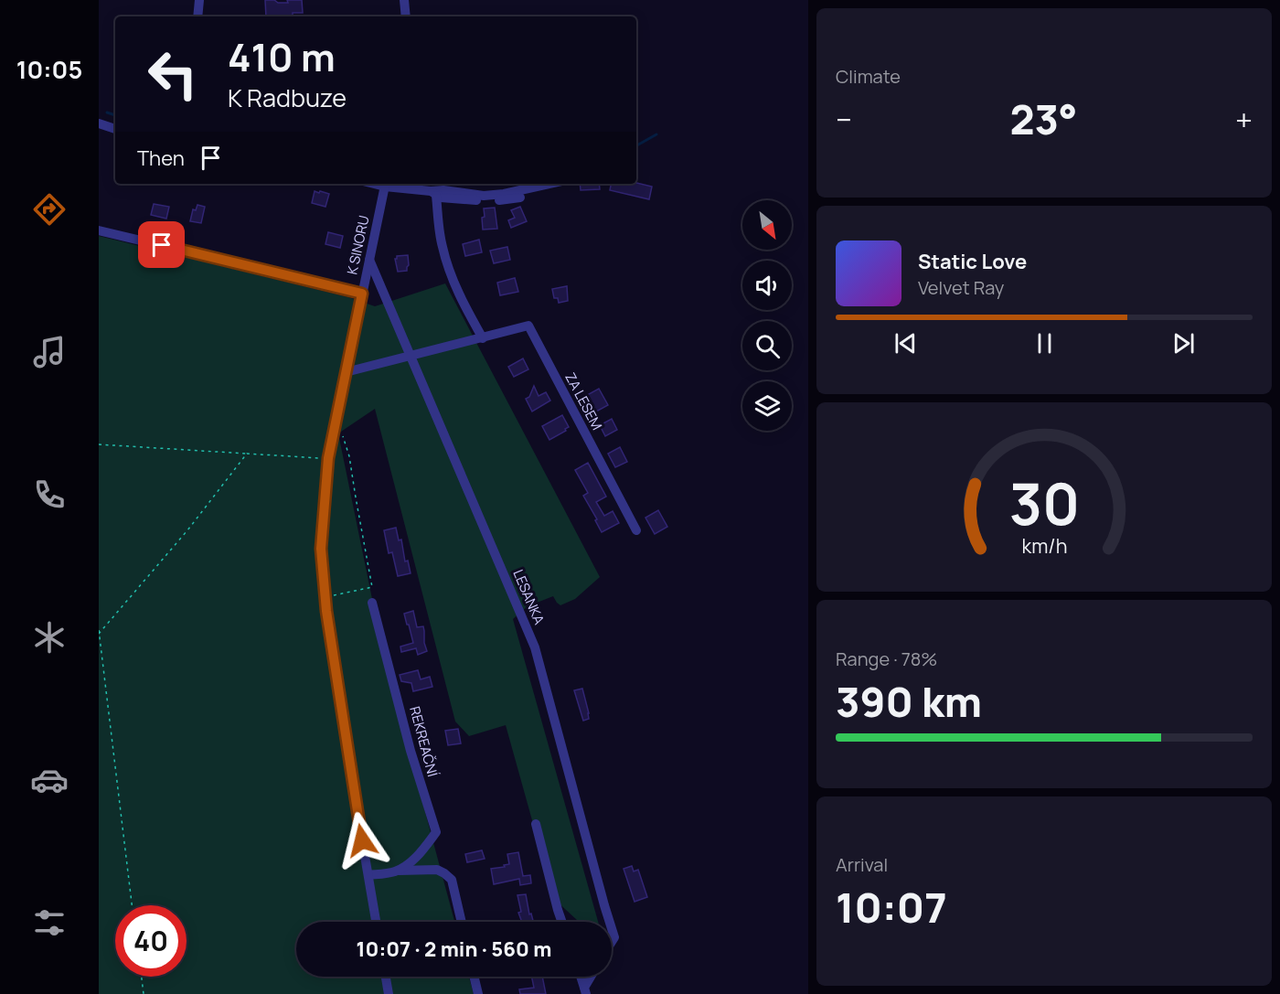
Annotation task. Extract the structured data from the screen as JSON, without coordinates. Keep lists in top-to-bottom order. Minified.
{"streets":{"street":["K SINORU","ZA LESEM","LESANKA","REKREAČNÍ"]},"crossings":[["K SINORU","ZA LESEM"],["K SINORU","LESANKA"],["K SINORU","REKREAČNÍ"],["ZA LESEM","LESANKA"]],"north":"bottom right","page":{"tabs":"10:05","tile":["Climate",["Range · 78%","390 km"],["Arrival","10:07"]],"turn":["410 m","K Radbuze"],"heat":["−","23°","+"],"then":"Then","song":["Static Love","Velvet Ray"],"limit":"40","trip":"10:07 · 2 min · 560 m","gauge":["30","km/h"]}}
